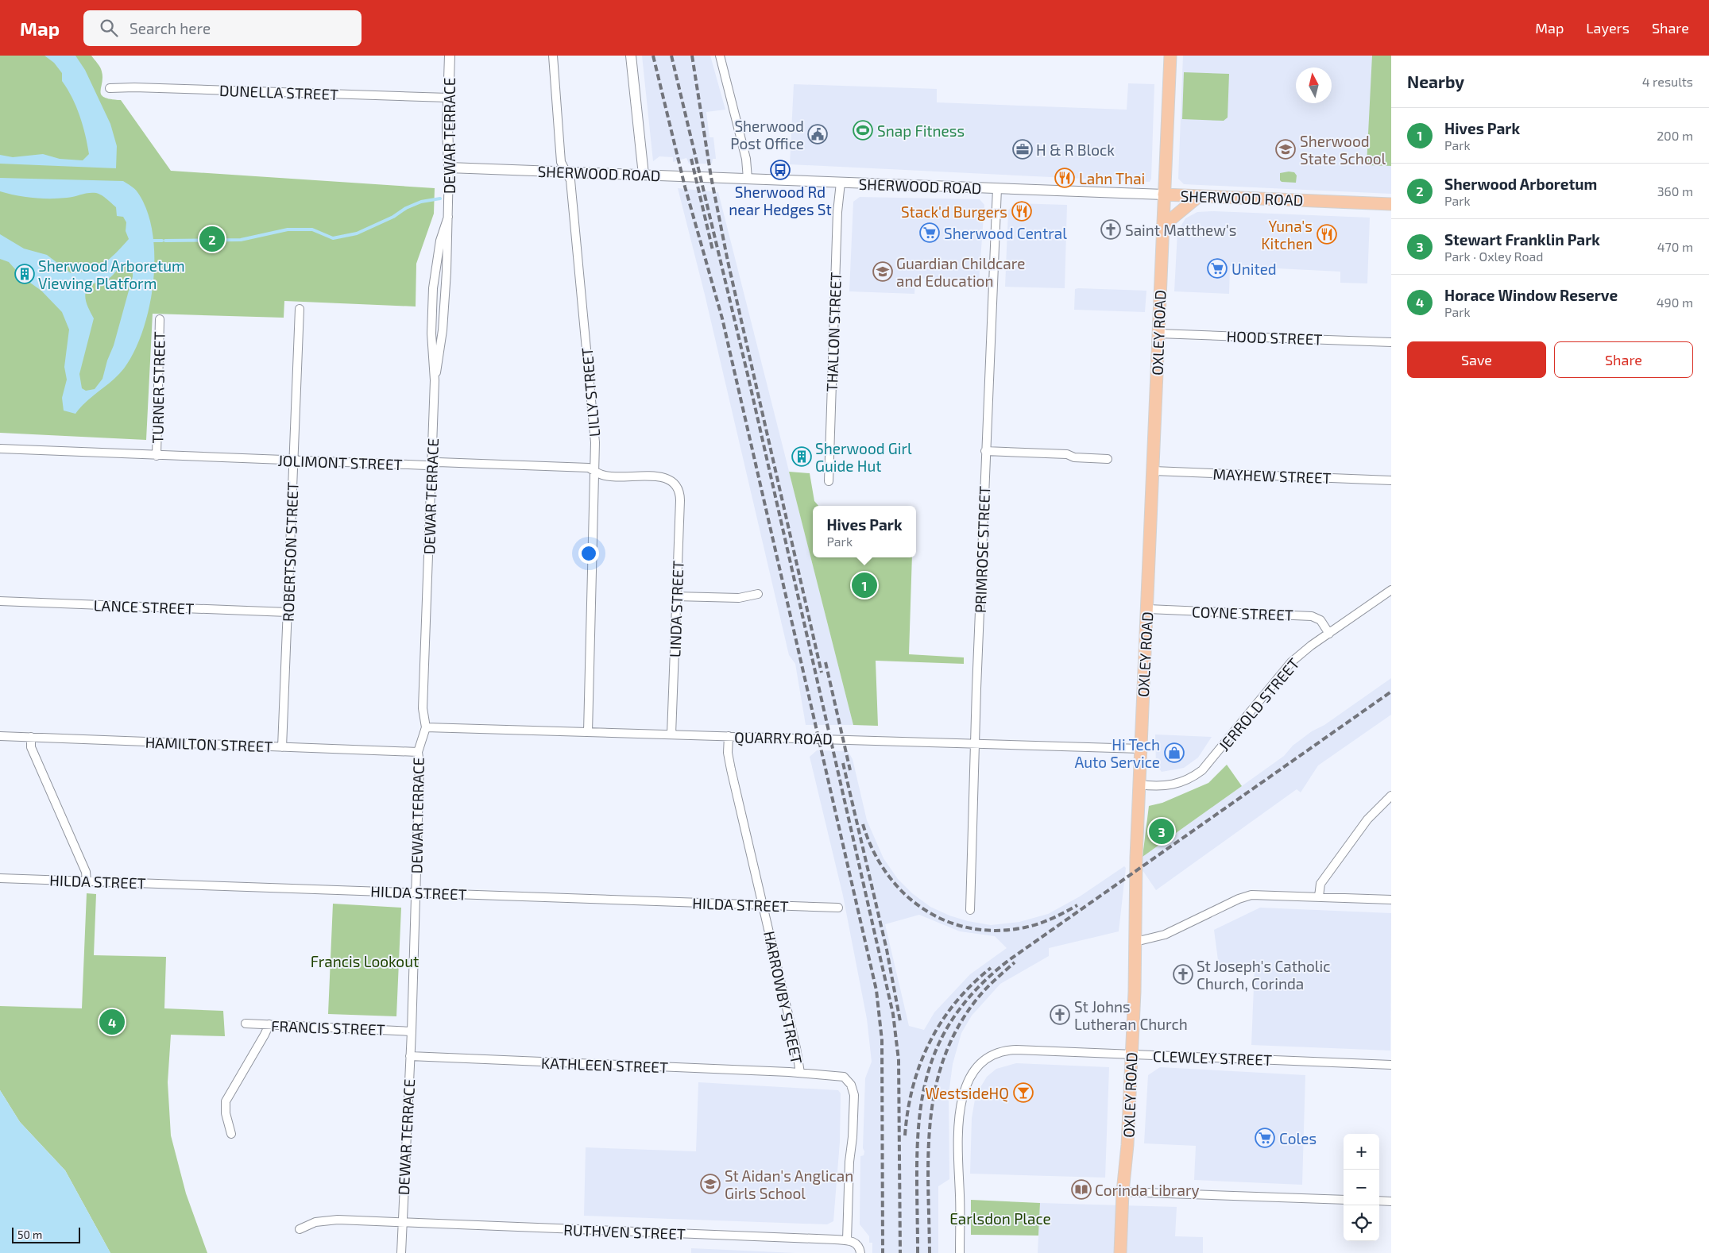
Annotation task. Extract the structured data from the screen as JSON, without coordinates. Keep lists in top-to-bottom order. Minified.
{"streets":{"main road":["SHERWOOD ROAD","OXLEY ROAD"],"street":["DUNELLA STREET","DEWAR TERRACE","THALLON STREET","HOOD STREET","TURNER STREET","LILLY STREET","JOLIMONT STREET","MAYHEW STREET","PRIMROSE STREET","ROBERTSON STREET","LANCE STREET","LINDA STREET","COYNE STREET","JERROLD STREET","QUARRY ROAD","HAMILTON STREET","HILDA STREET","HARROWBY STREET","FRANCIS STREET","CLEWLEY STREET","KATHLEEN STREET","RUTHVEN STREET"]},"crossings":[["DUNELLA STREET","DEWAR TERRACE"],["DEWAR TERRACE","SHERWOOD ROAD"],["DEWAR TERRACE","JOLIMONT STREET"],["DEWAR TERRACE","QUARRY ROAD"],["DEWAR TERRACE","HAMILTON STREET"],["DEWAR TERRACE","HILDA STREET"],["DEWAR TERRACE","FRANCIS STREET"],["DEWAR TERRACE","KATHLEEN STREET"],["DEWAR TERRACE","RUTHVEN STREET"],["SHERWOOD ROAD","THALLON STREET"],["SHERWOOD ROAD","OXLEY ROAD"],["SHERWOOD ROAD","LILLY STREET"],["SHERWOOD ROAD","PRIMROSE STREET"],["OXLEY ROAD","HOOD STREET"],["OXLEY ROAD","MAYHEW STREET"],["OXLEY ROAD","COYNE STREET"],["OXLEY ROAD","JERROLD STREET"],["OXLEY ROAD","QUARRY ROAD"],["OXLEY ROAD","CLEWLEY STREET"],["TURNER STREET","JOLIMONT STREET"],["LILLY STREET","JOLIMONT STREET"],["LILLY STREET","QUARRY ROAD"],["JOLIMONT STREET","ROBERTSON STREET"],["JOLIMONT STREET","LINDA STREET"],["PRIMROSE STREET","QUARRY ROAD"],["ROBERTSON STREET","LANCE STREET"],["ROBERTSON STREET","HAMILTON STREET"],["LINDA STREET","QUARRY ROAD"],["COYNE STREET","JERROLD STREET"],["QUARRY ROAD","HARROWBY STREET"],["HILDA STREET","HARROWBY STREET"],["HARROWBY STREET","KATHLEEN STREET"],["KATHLEEN STREET","RUTHVEN STREET"]],"parks":["Francis Lookout","Earlsdon Place"],"places":{"sports":["Snap Fitness"],"public building":["Sherwood Post Office"],"office":["H & R Block"],"school or university":["Sherwood State School","Guardian Childcare and Education","St Aidan's Anglican Girls School"],"bus stop":["Sherwood Rd near Hedges St"],"restaurant":["Lahn Thai","Stack'd Burgers","Yuna's Kitchen"],"church":["Saint Matthew's","St Joseph's Catholic Church, Corinda","St Johns Lutheran Church"],"supermarket":["Sherwood Central","United","Coles"],"building":["Sherwood Arboretum Viewing Platform","Sherwood Girl Guide Hut"],"shop":["Hi Tech Auto Service"],"bar":["WestsideHQ"],"library":["Corinda Library"]},"scale_bar":"50 m","north":"top","page":{"header":"Map","search":"Search here","nav":["Map","Layers","Share"],"heading":["Nearby","4 results"],"list":[{"mark":"1","name":"Hives Park","note":"Park","value":"200 m"},{"mark":"2","name":"Sherwood Arboretum","note":"Park","value":"360 m"},{"mark":"3","name":"Stewart Franklin Park","note":"Park · Oxley Road","value":"470 m"},{"mark":"4","name":"Horace Window Reserve","note":"Park","value":"490 m"}],"pins":["2","1","3","4"],"buttons":["Save","Share"],"popup":["Hives Park","Park"],"map_buttons":["+","−"],"scale":"50 m"}}
